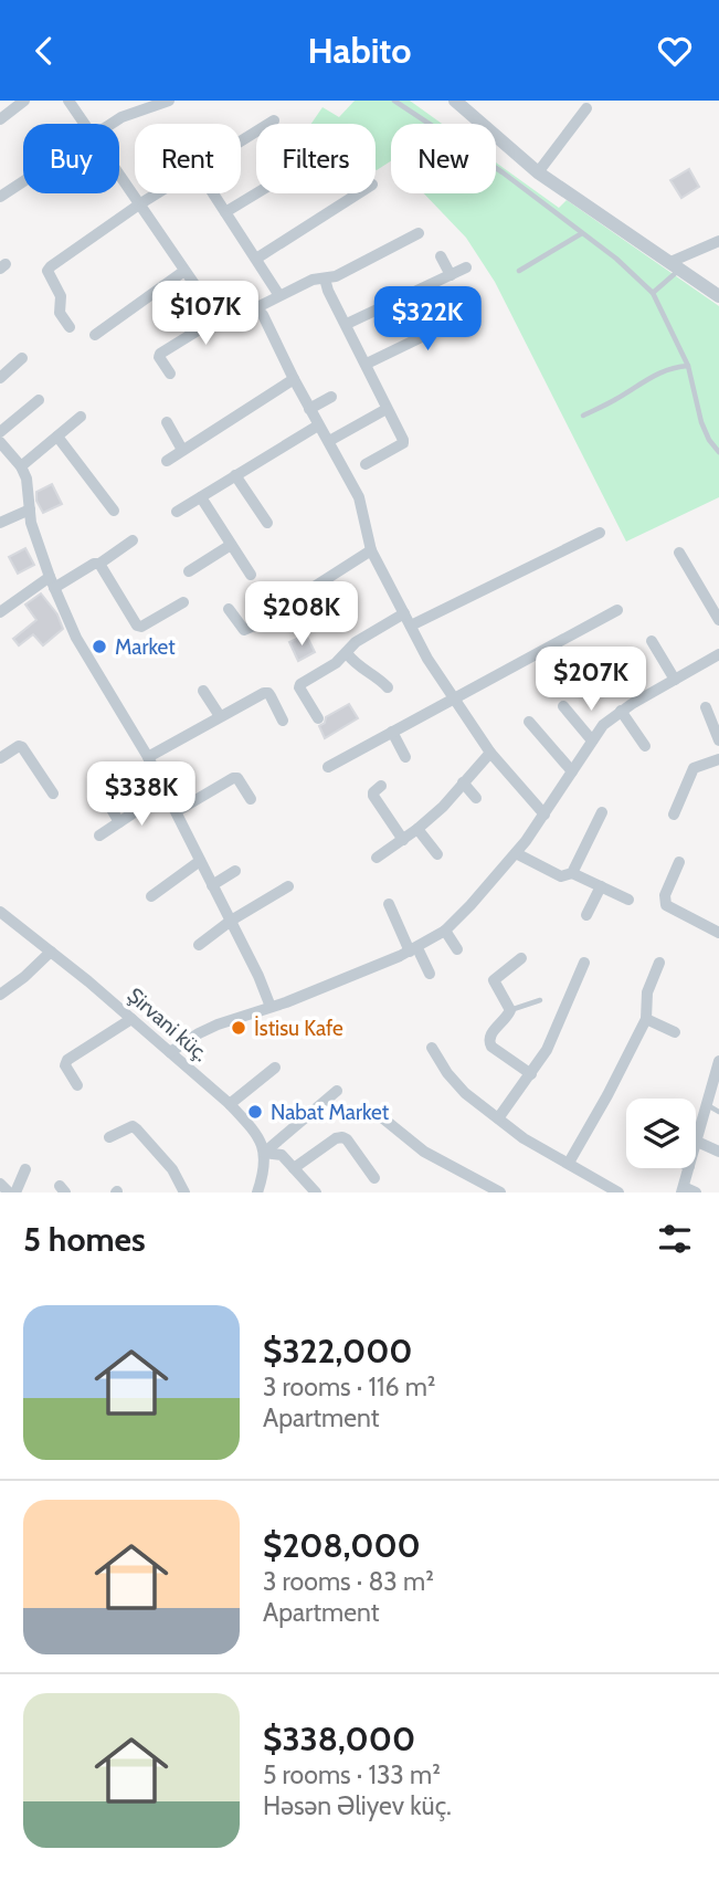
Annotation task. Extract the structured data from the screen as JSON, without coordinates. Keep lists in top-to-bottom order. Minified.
{"streets":{"street":["Şirvani küç."]},"places":["Market","İstisu Kafe","Nabat Market"],"page":{"header":"Habito","chip":["Buy","Rent","Filters","New"],"price":["$107K","$322K","$208K","$207K","$338K"],"heading":"5 homes","list":[{"name":"$322,000","note":"3 rooms · 116 m² · Apartment"},{"name":"$208,000","note":"3 rooms · 83 m² · Apartment"},{"name":"$338,000","note":"5 rooms · 133 m² · Həsən Əliyev küç."}]}}
